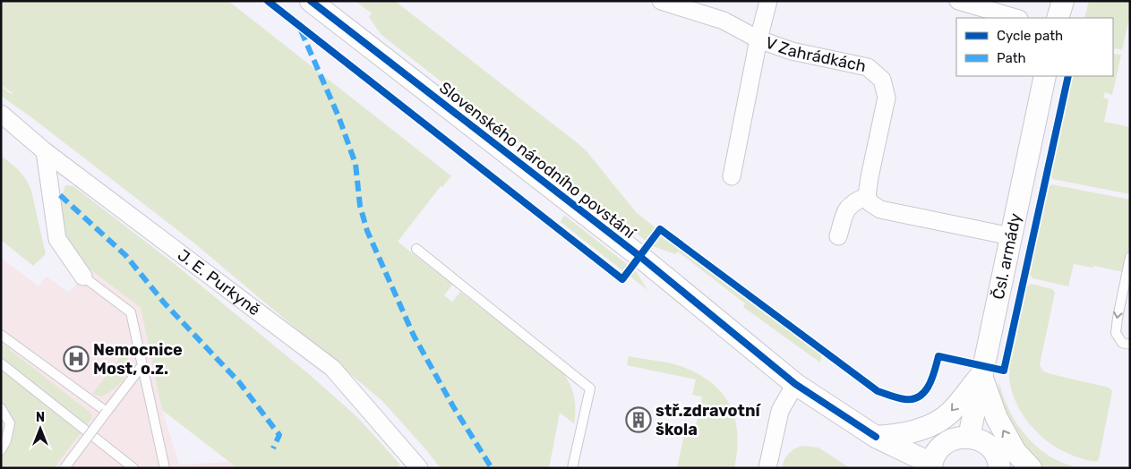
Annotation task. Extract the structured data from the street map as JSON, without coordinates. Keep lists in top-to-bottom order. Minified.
{"streets":{"street":["V Zahrádkách","Slovenského národního povstání","Čsl. armády","J. E. Purkyně"]},"places":{"hospital":["Nemocnice Most, o.z."],"building":["stř.zdravotní škola"]},"legend":["Cycle path","Path"],"north":"top"}
